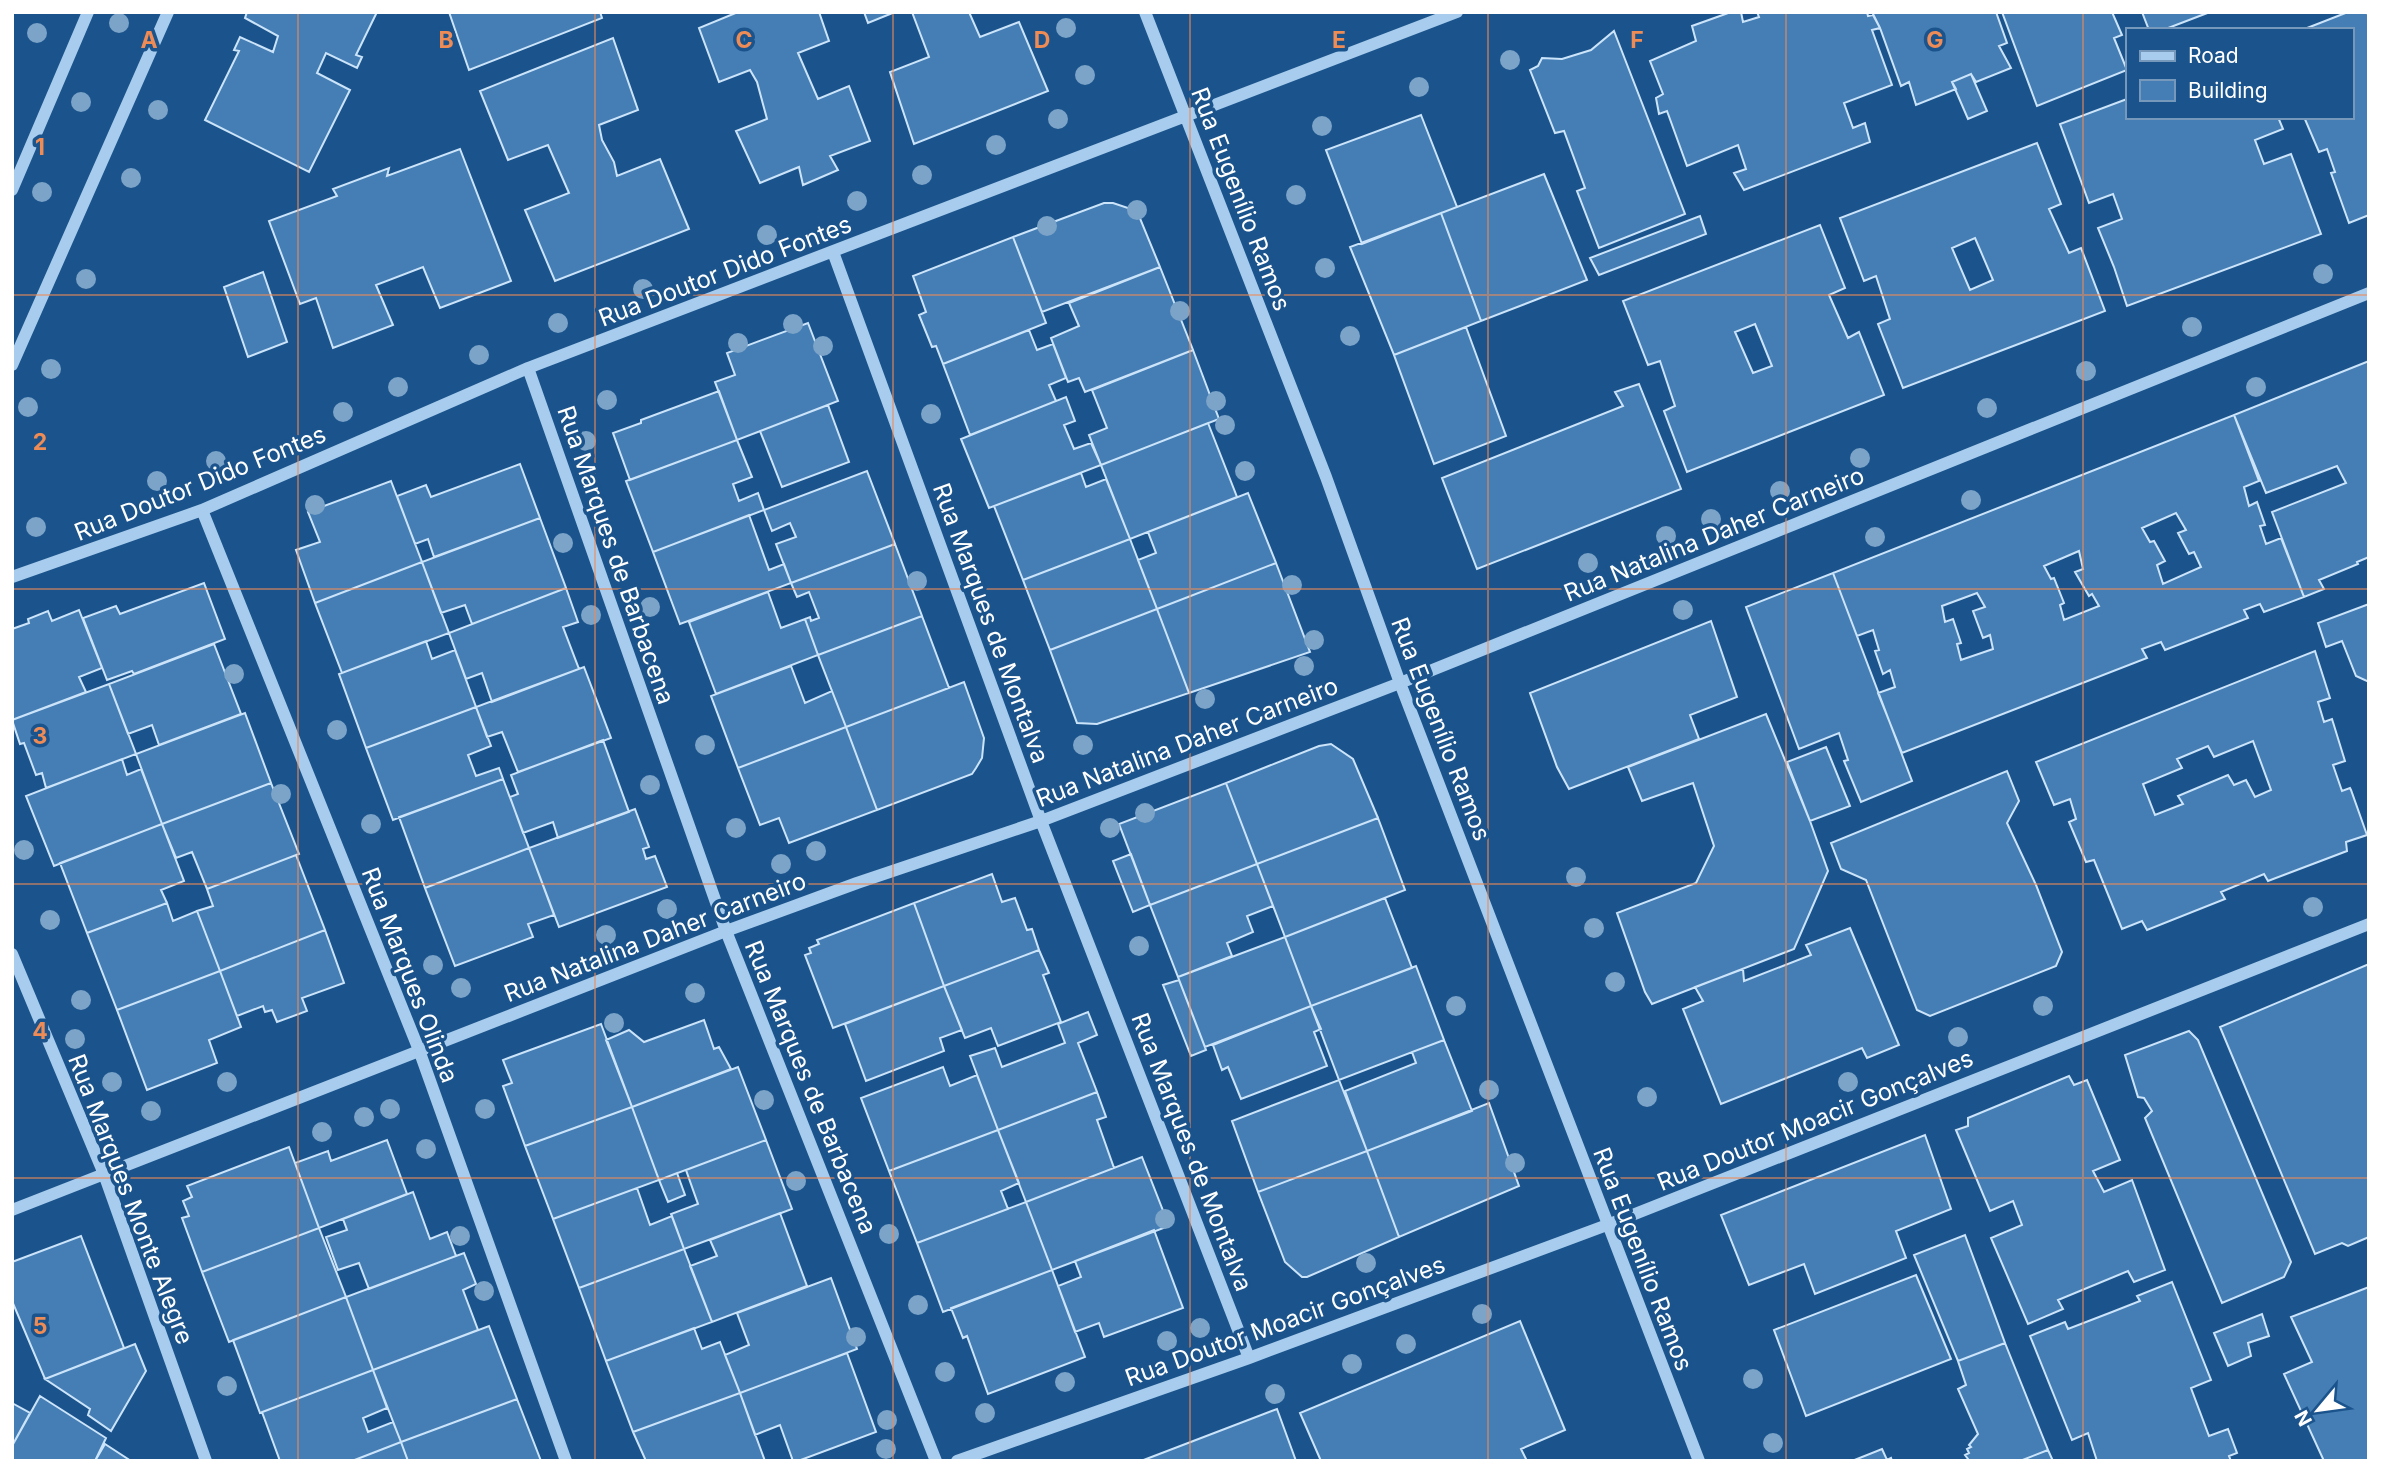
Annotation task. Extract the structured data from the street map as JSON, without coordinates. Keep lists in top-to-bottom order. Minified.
{"streets":{"street":["Rua Eugenílio Ramos","Rua Doutor Dido Fontes","Rua Natalina Daher Carneiro","Rua Marques de Barbacena","Rua Marques de Montalva","Rua Marques Olinda","Rua Doutor Moacir Gonçalves","Rua Marques Monte Alegre"]},"crossings":[["Rua Eugenílio Ramos","Rua Doutor Dido Fontes"],["Rua Eugenílio Ramos","Rua Natalina Daher Carneiro"],["Rua Eugenílio Ramos","Rua Doutor Moacir Gonçalves"],["Rua Doutor Dido Fontes","Rua Marques de Barbacena"],["Rua Doutor Dido Fontes","Rua Marques de Montalva"],["Rua Doutor Dido Fontes","Rua Marques Olinda"],["Rua Natalina Daher Carneiro","Rua Marques de Barbacena"],["Rua Natalina Daher Carneiro","Rua Marques de Montalva"],["Rua Natalina Daher Carneiro","Rua Marques Olinda"],["Rua Natalina Daher Carneiro","Rua Marques Monte Alegre"],["Rua Marques de Montalva","Rua Doutor Moacir Gonçalves"]],"legend":["Road","Building"],"north":"bottom left","grid":{"columns":["A","B","C","D","E","F","G"],"rows":["1","2","3","4","5"]}}
